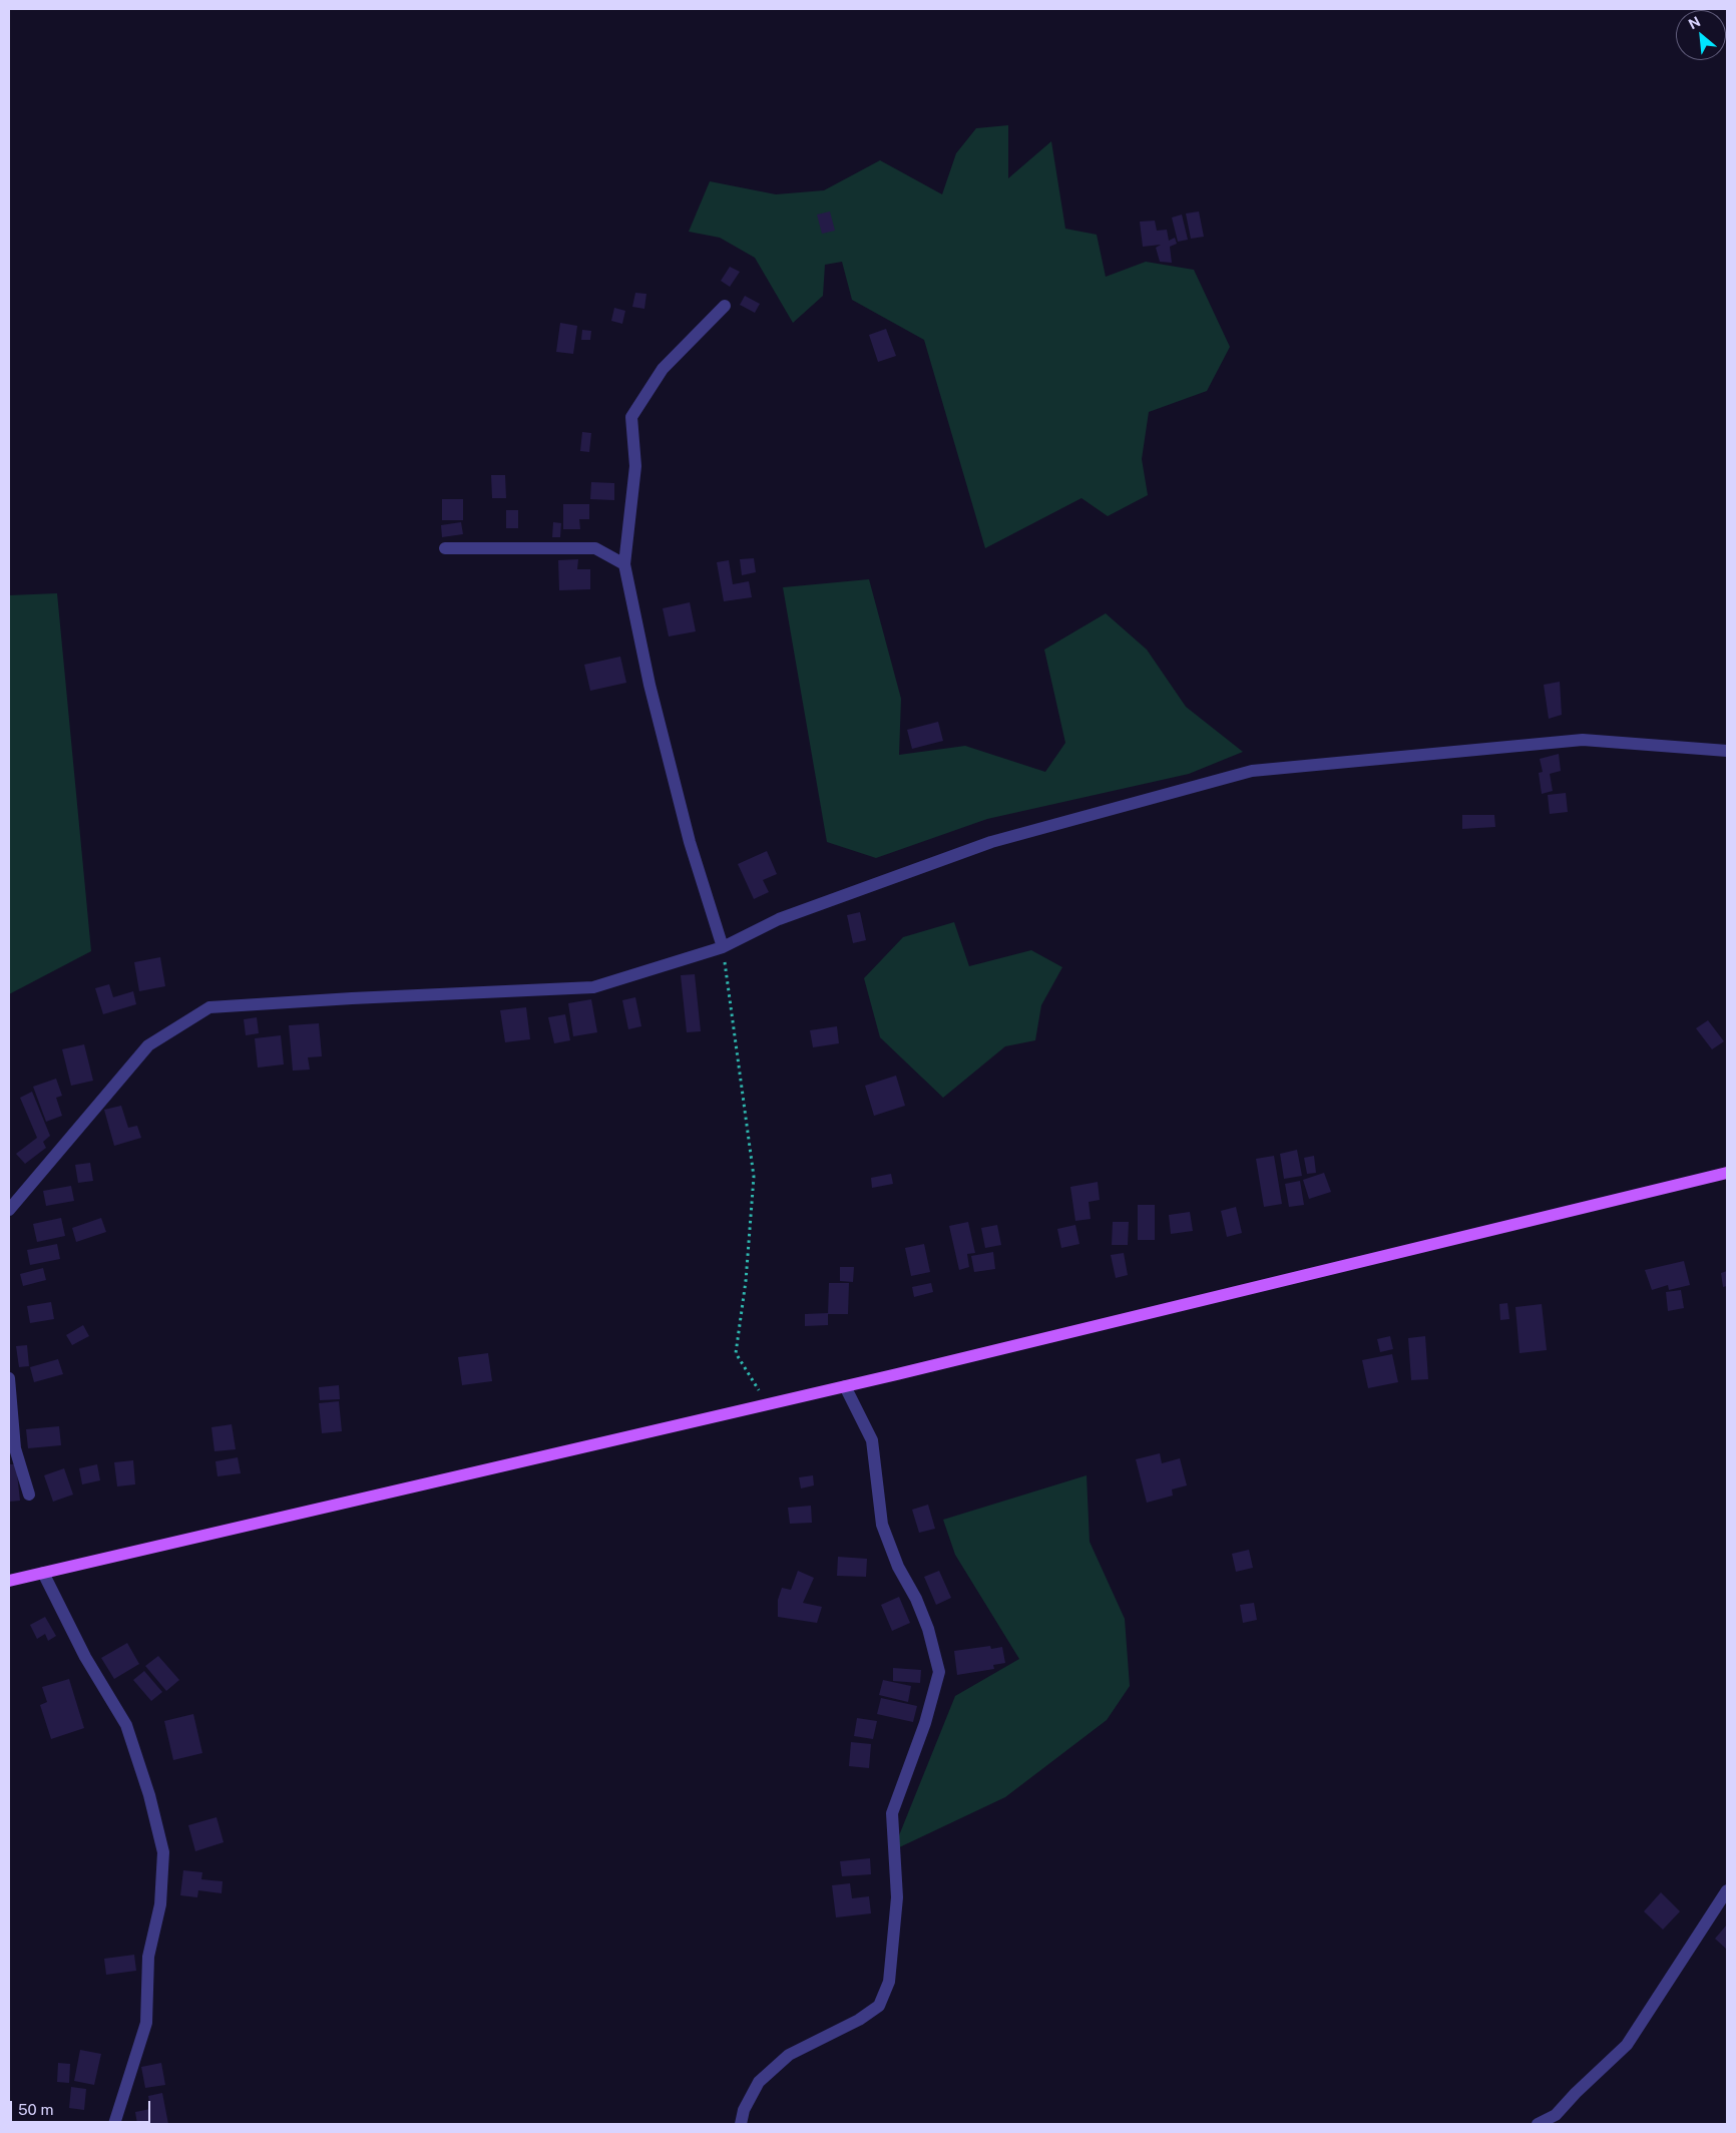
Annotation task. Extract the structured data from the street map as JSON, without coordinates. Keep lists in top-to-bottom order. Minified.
{"scale_bar":"50 m","north":"top left"}
